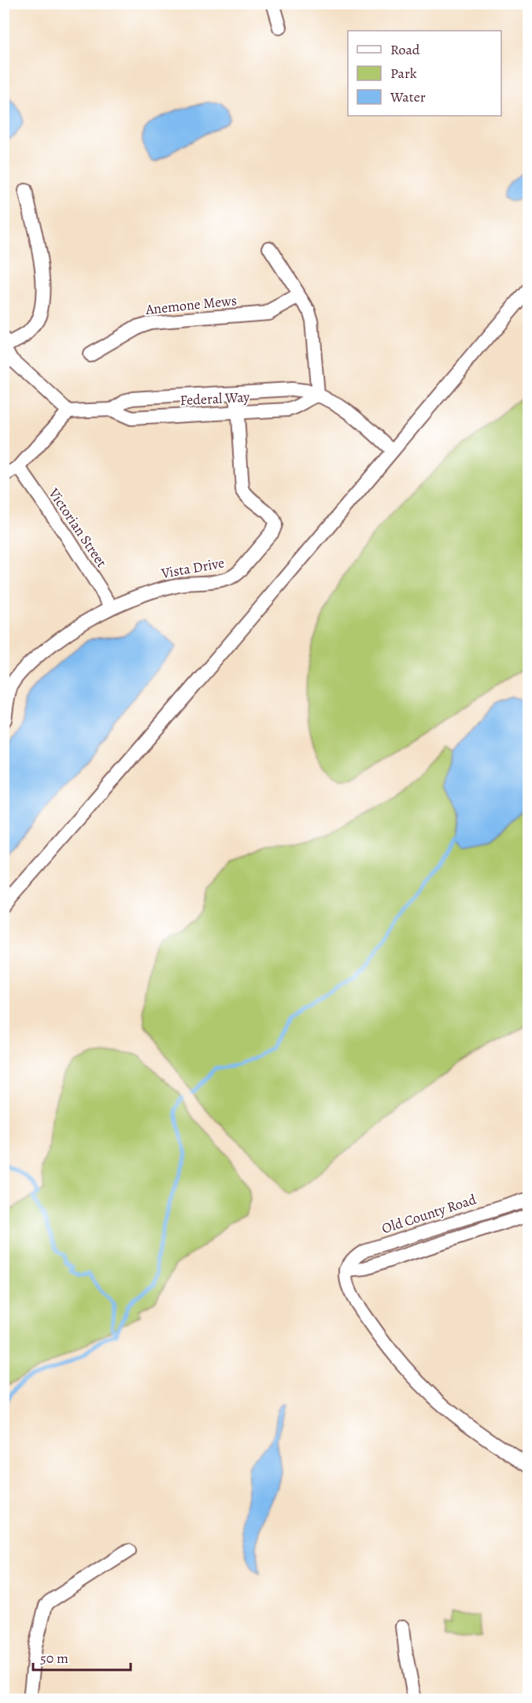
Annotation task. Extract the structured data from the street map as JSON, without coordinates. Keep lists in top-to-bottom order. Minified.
{"streets":{"street":["Anemone Mews","Federal Way","Victorian Street","Vista Drive","Old County Road"]},"crossings":[["Federal Way","Vista Drive"],["Victorian Street","Vista Drive"]],"legend":["Road","Park","Water"],"scale_bar":"50 m"}
